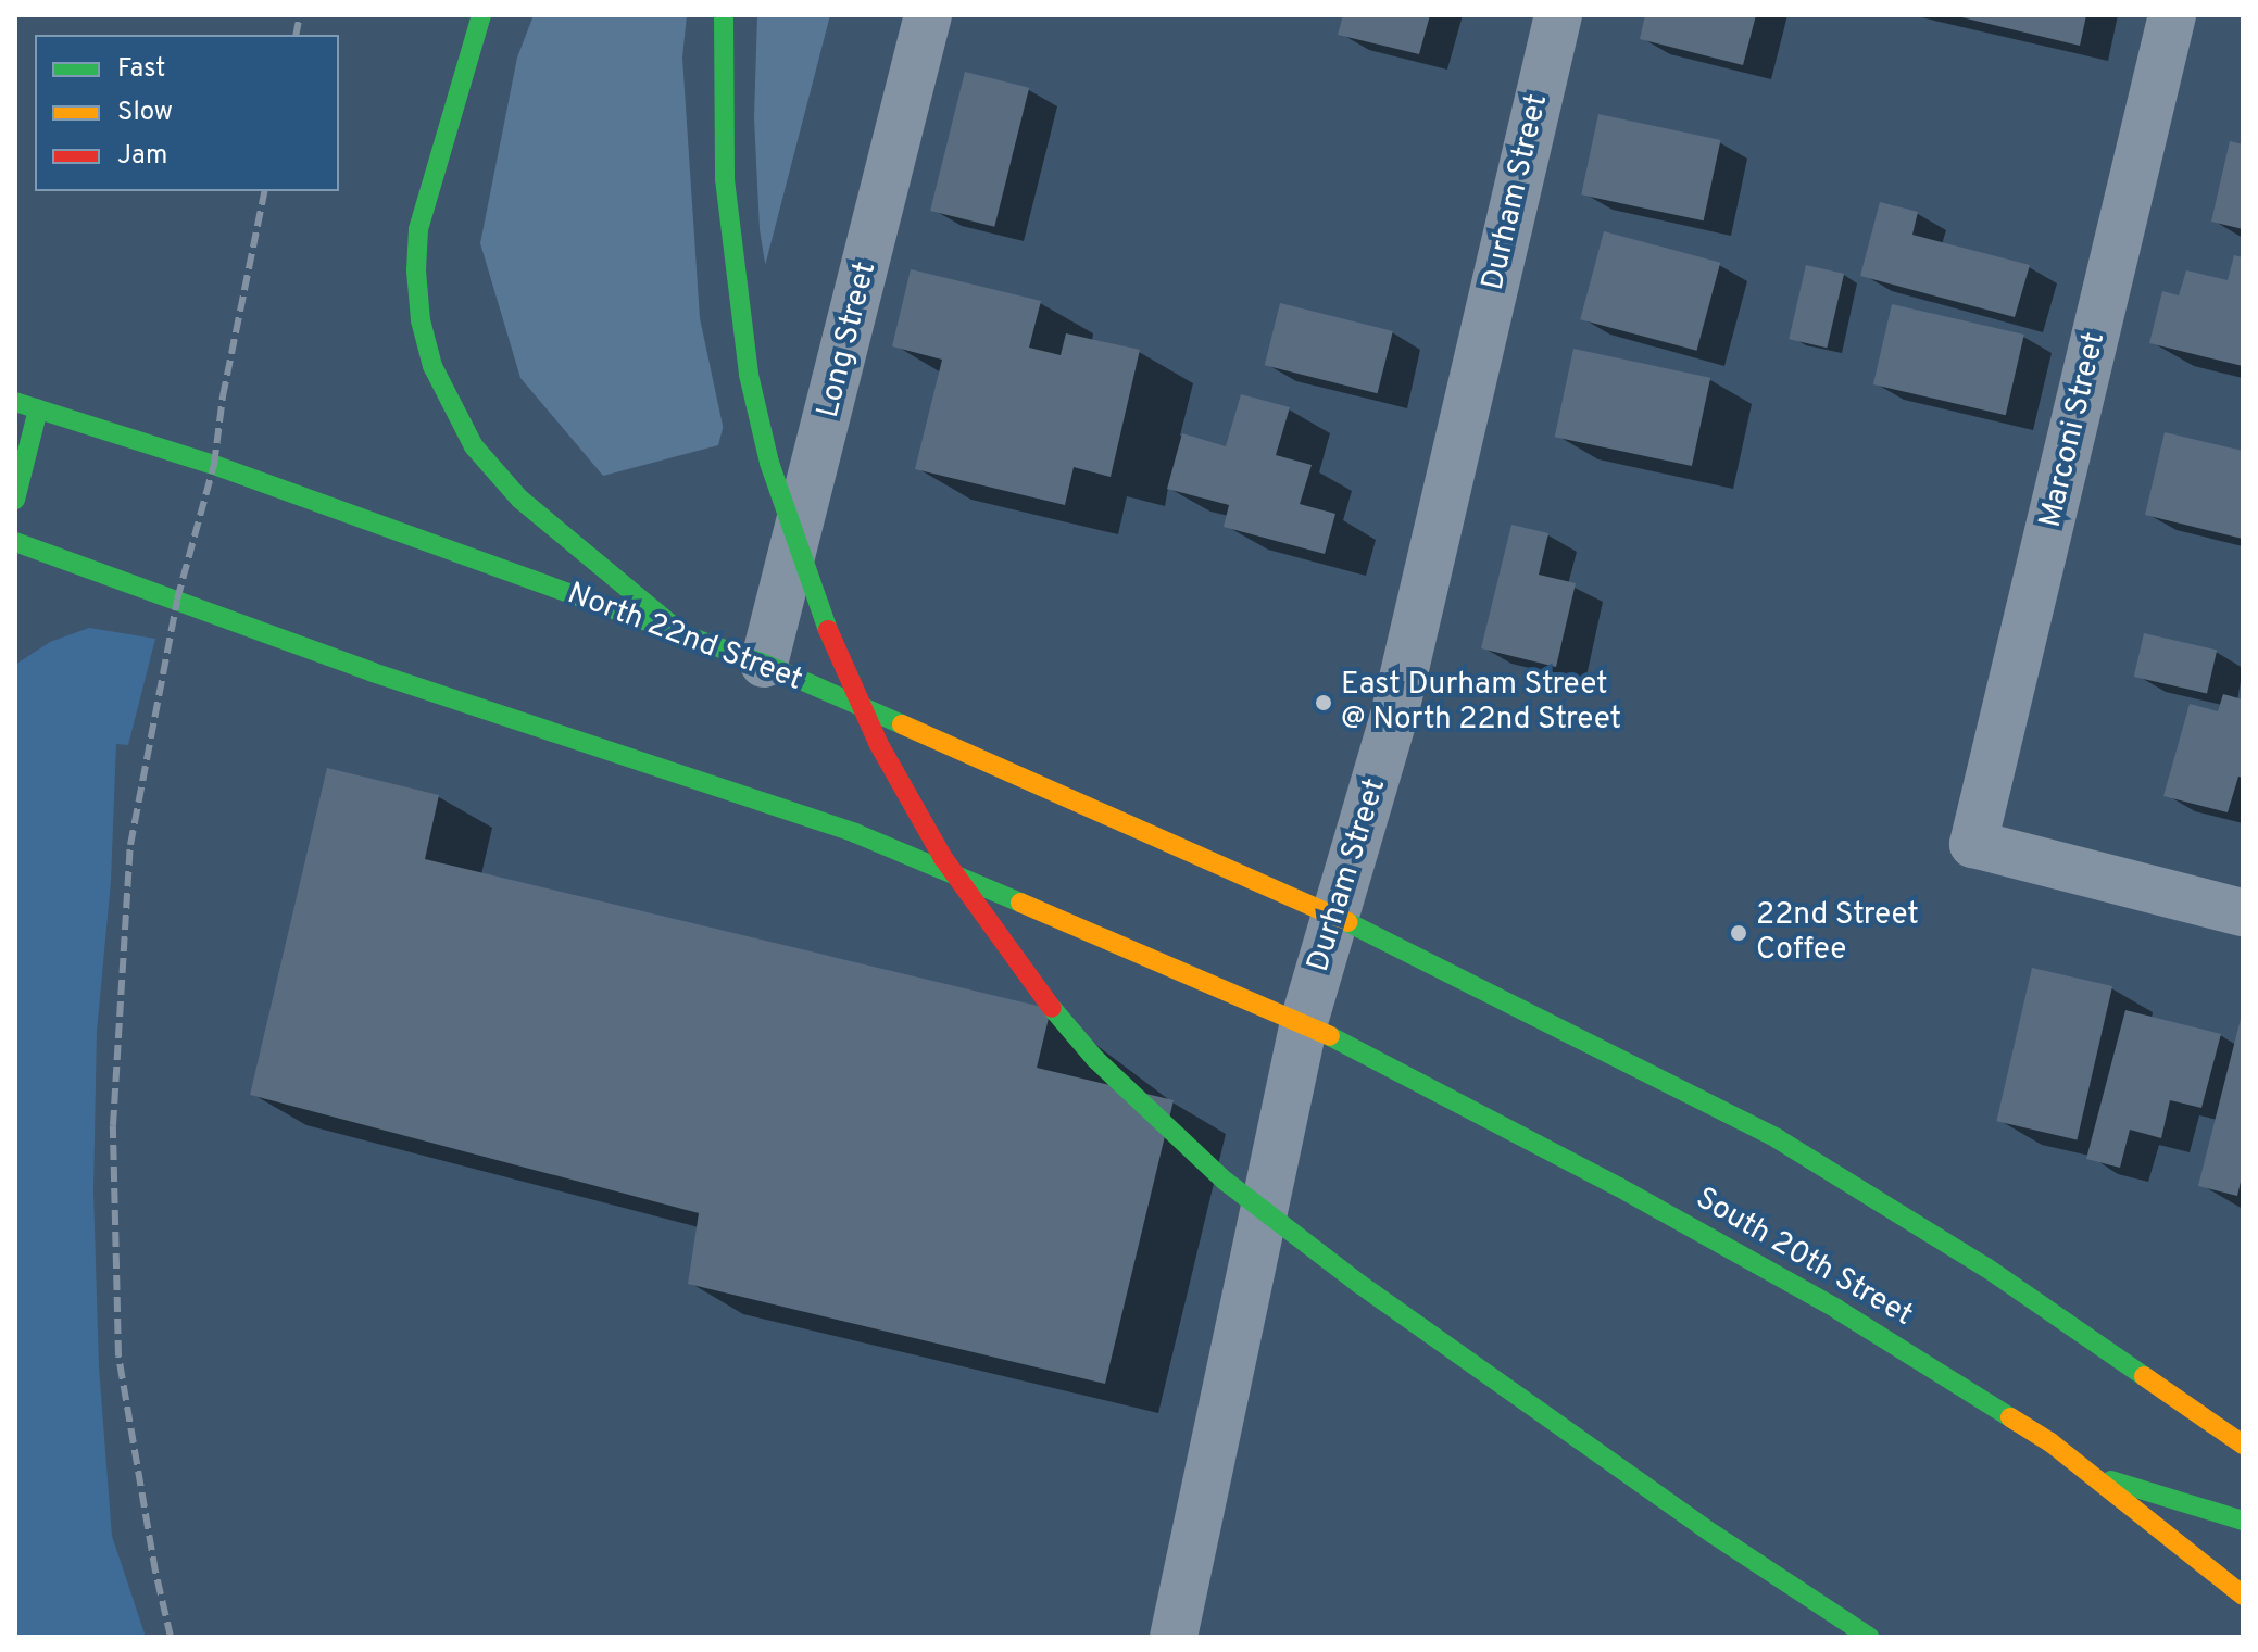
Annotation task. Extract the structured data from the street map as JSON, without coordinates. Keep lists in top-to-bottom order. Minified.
{"streets":{"main road":["North 22nd Street","South 20th Street"],"street":["Durham Street","Long Street","Marconi Street"]},"crossings":[["Durham Street","North 22nd Street"],["Durham Street","South 20th Street"],["Long Street","North 22nd Street"]],"places":["East Durham Street @ North 22nd Street","22nd Street Coffee"],"legend":["Fast","Slow","Jam"]}
